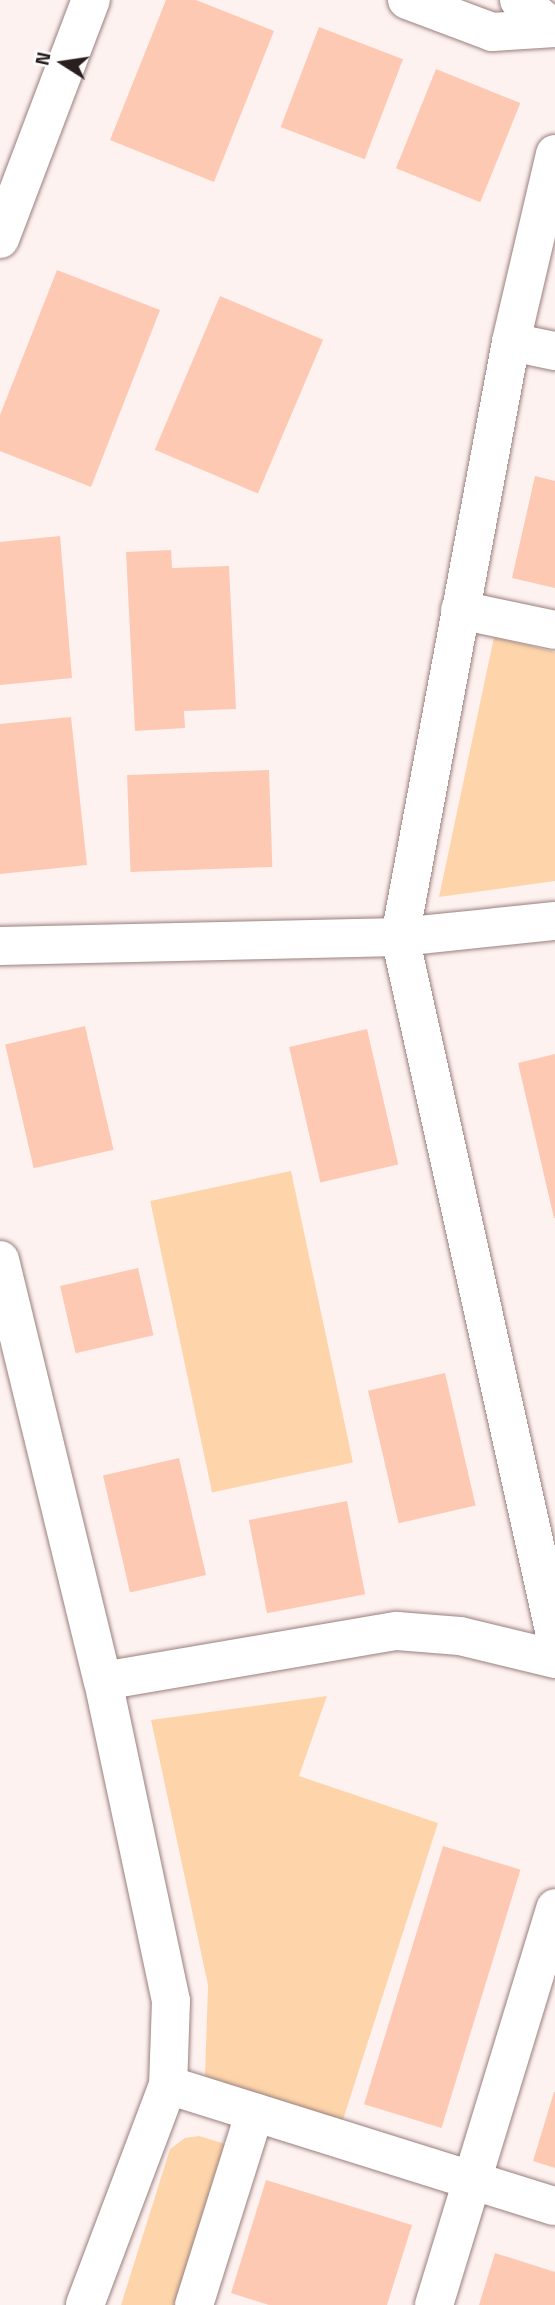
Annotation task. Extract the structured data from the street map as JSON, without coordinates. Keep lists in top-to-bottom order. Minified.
{"north":"left"}
